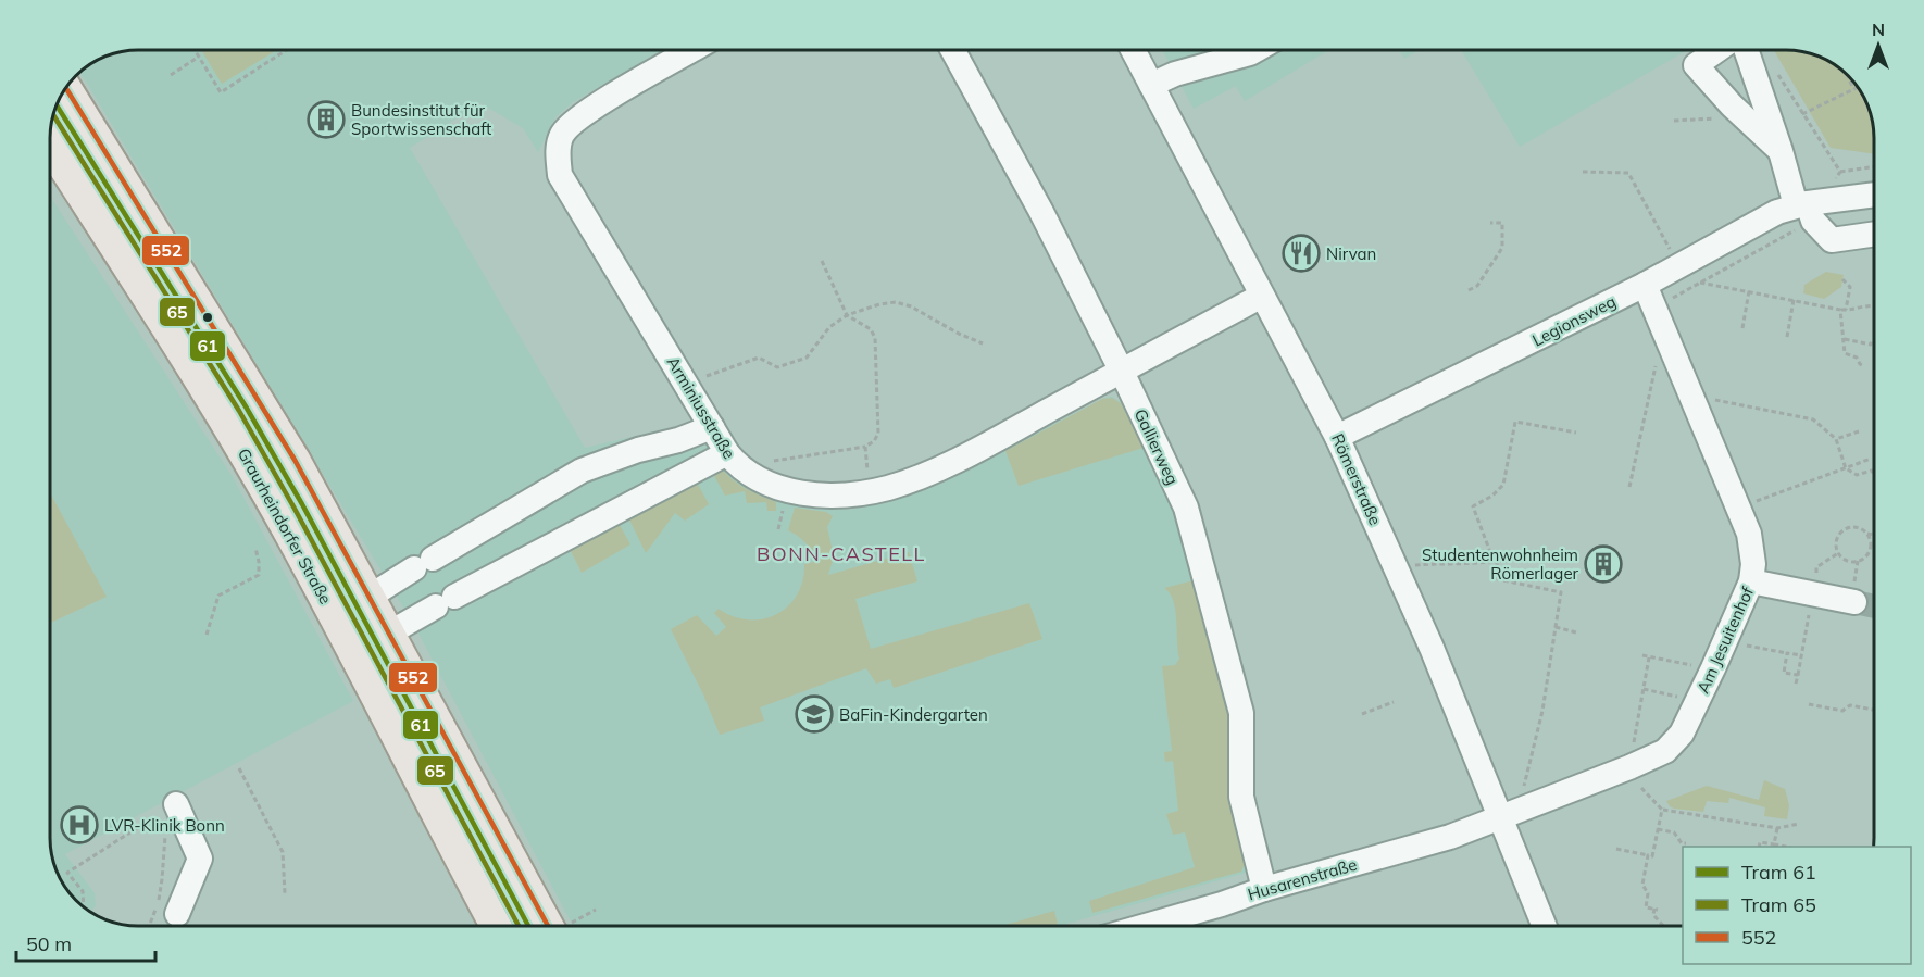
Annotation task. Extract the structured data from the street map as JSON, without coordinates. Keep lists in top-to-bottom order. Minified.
{"streets":{"main road":["Graurheindorfer Straße"],"street":["Legionsweg","Arminiusstraße","Gallierweg","Römerstraße","Am Jesuitenhof","Husarenstraße"]},"crossings":[["Legionsweg","Römerstraße"],["Legionsweg","Am Jesuitenhof"],["Arminiusstraße","Gallierweg"],["Arminiusstraße","Römerstraße"],["Gallierweg","Husarenstraße"],["Römerstraße","Am Jesuitenhof"],["Römerstraße","Husarenstraße"],["Am Jesuitenhof","Husarenstraße"]],"districts":["BONN-CASTELL"],"places":{"building":["Bundesinstitut für Sportwissenschaft","Studentenwohnheim Römerlager"],"restaurant":["Nirvan"],"school or university":["BaFin-Kindergarten"],"hospital":["LVR-Klinik Bonn"]},"lines":["transit line 552","tram line 61","tram line 65"],"legend":["Tram 61","Tram 65","552"],"scale_bar":"50 m","north":"top"}
